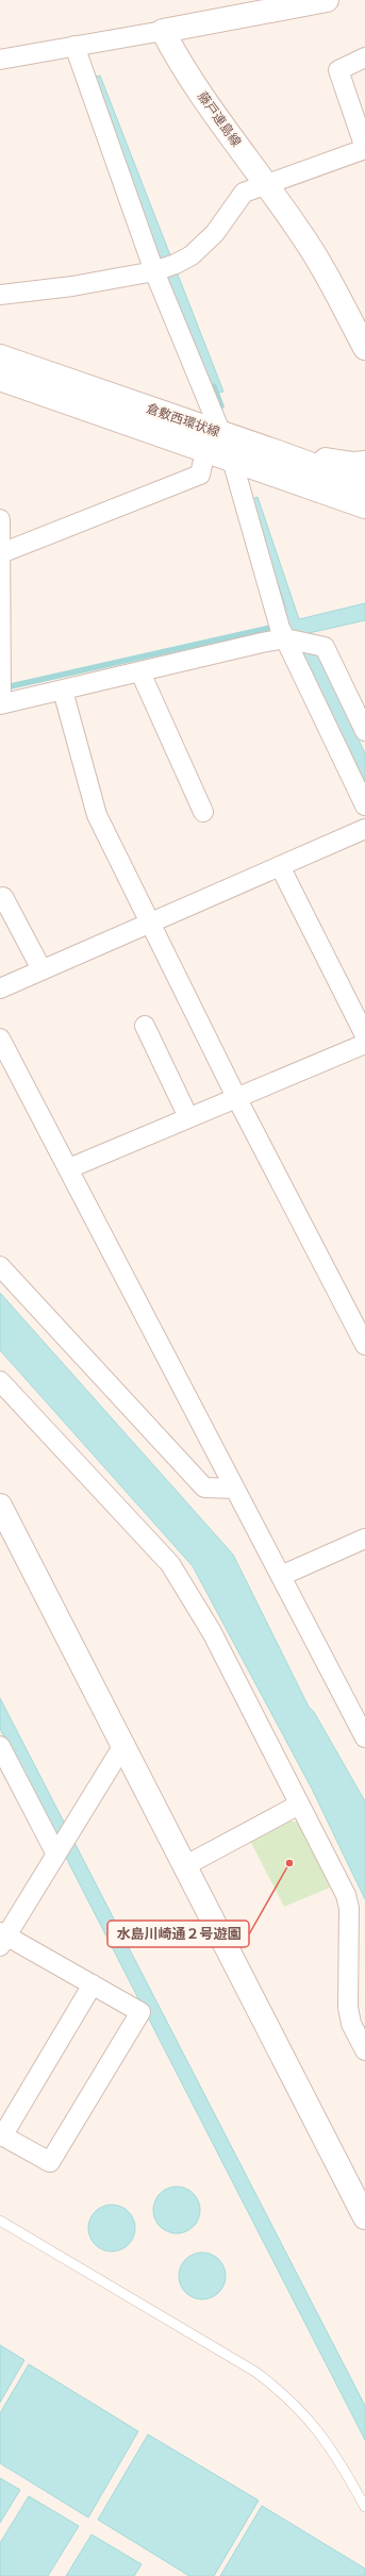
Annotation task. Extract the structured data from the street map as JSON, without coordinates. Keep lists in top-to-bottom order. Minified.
{"streets":{"main road":["藤戸連島線","倉敷西環状線"]},"places":["水島川崎通２号遊園"]}
